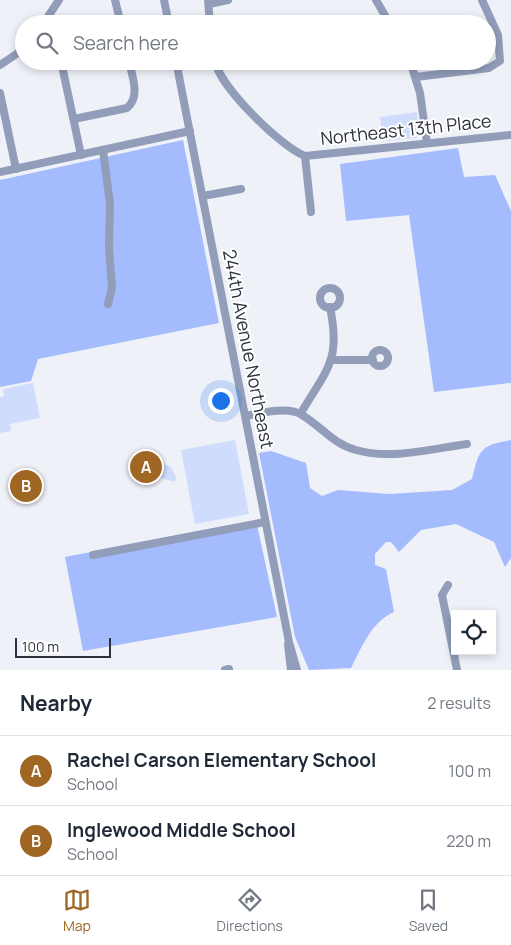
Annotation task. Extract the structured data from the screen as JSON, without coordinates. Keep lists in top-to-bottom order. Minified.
{"streets":{"street":["Northeast 13th Place","244th Avenue Northeast"]},"scale_bar":"100 m","page":{"search":"Search here","pins":["A","B"],"scale":"100 m","heading":["Nearby","2 results"],"list":[{"mark":"A","name":"Rachel Carson Elementary School","note":"School","value":"100 m"},{"mark":"B","name":"Inglewood Middle School","note":"School","value":"220 m"}],"nav":["Map","Directions","Saved"]}}
